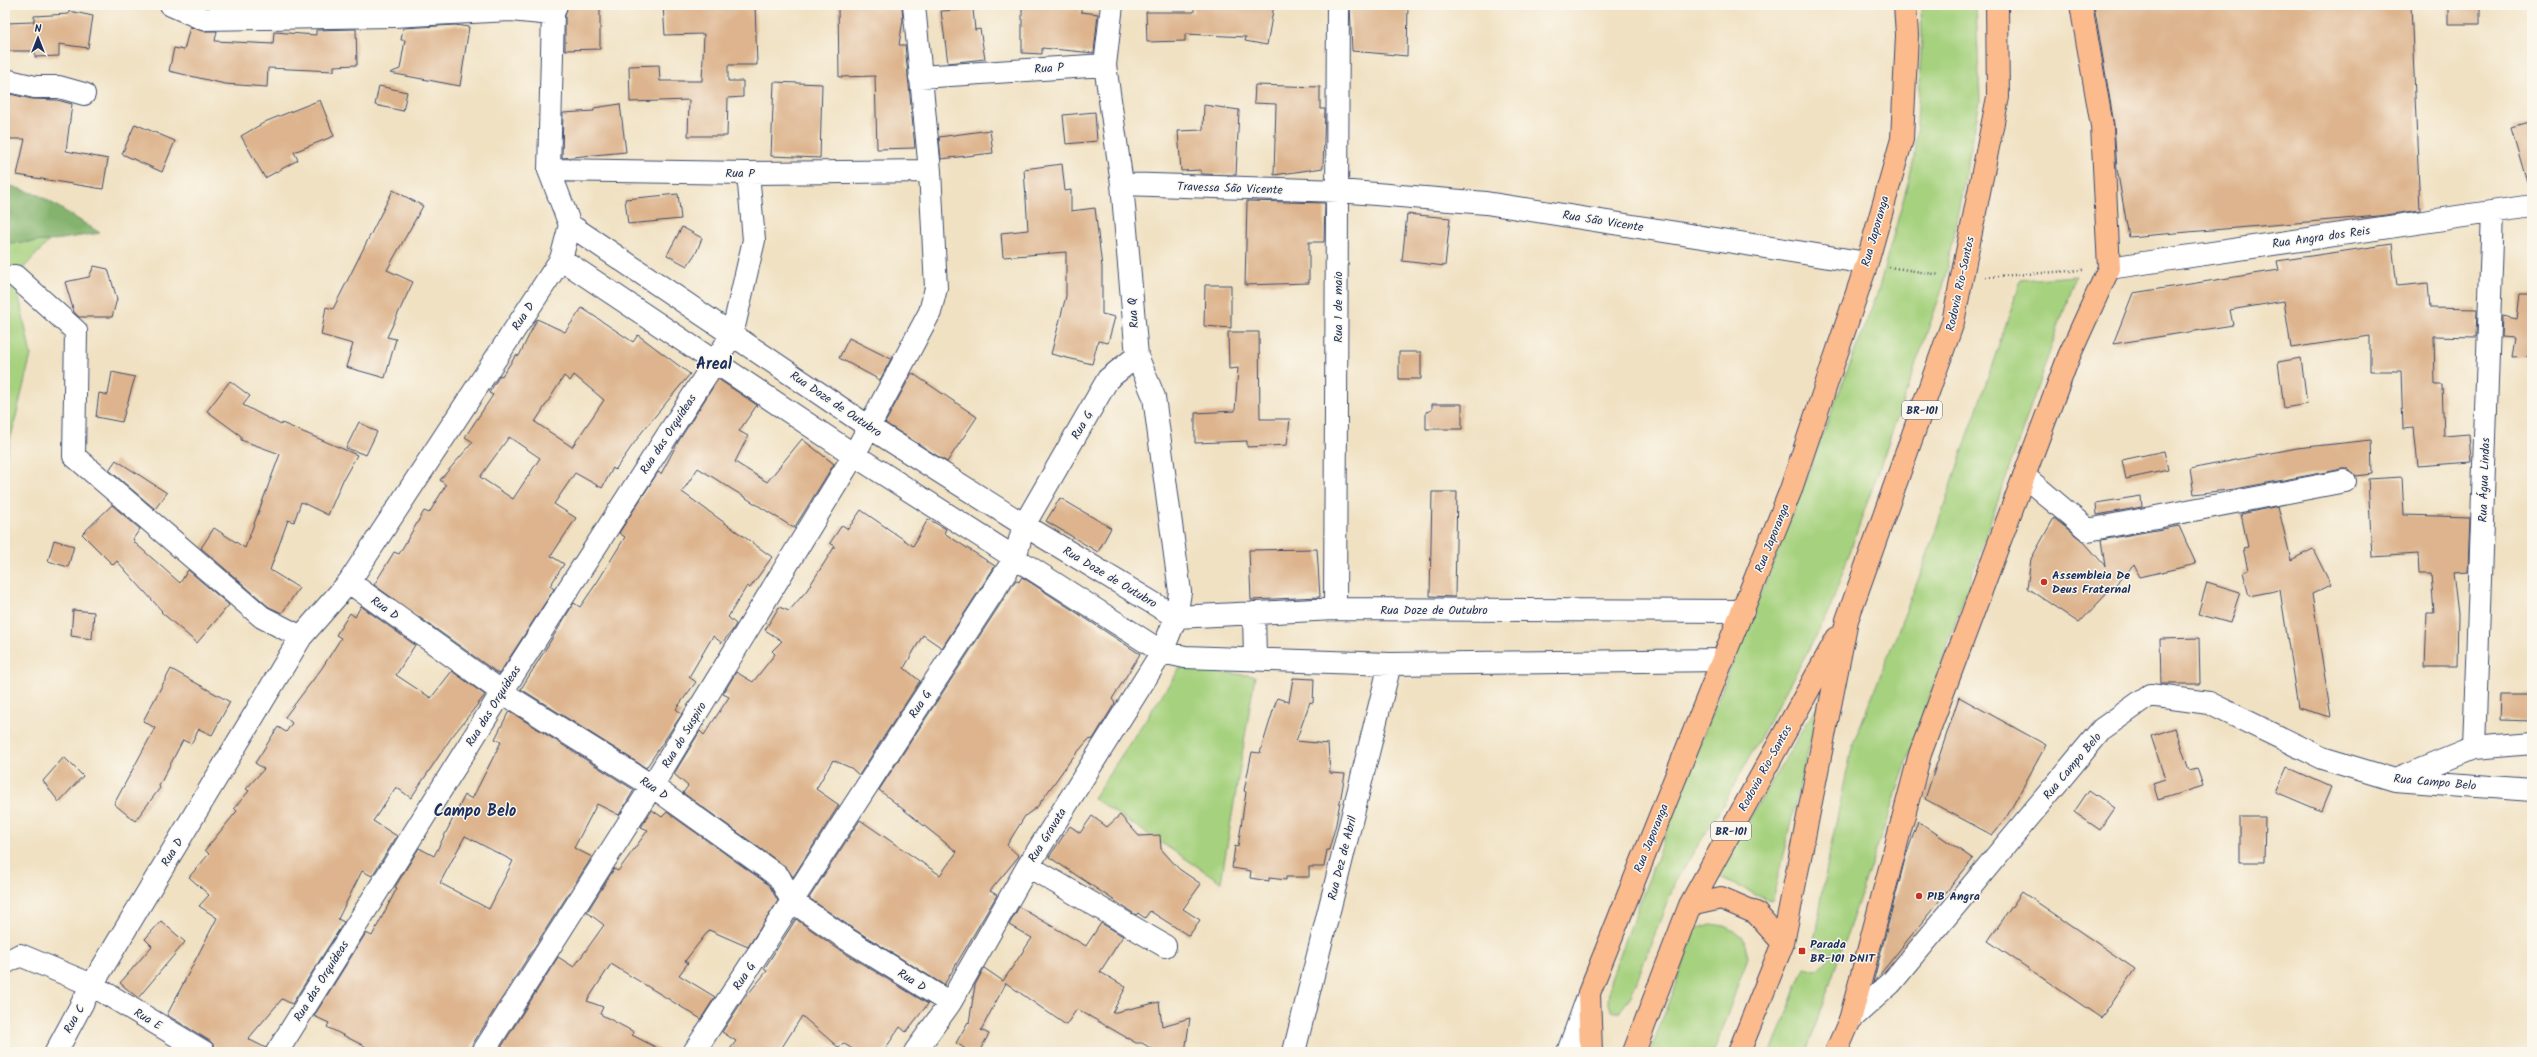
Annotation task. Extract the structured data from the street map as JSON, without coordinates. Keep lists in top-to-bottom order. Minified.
{"streets":{"main road":["Rua Japoranga","Rodovia Rio-Santos","BR-101"],"street":["Rua P","Travessa São Vicente","Rua São Vicente","Rua Angra dos Reis","Rua 1 de maio","Rua Q","Rua D","Rua Doze de Outubro","Rua G","Rua das Orquídeas","Rua Água Lindas","Rua do Suspiro","Rua Campo Belo","Rua Gravata","Rua Dez de Abril","Rua C","Rua E"]},"crossings":[["Rua P","Rua Q"],["Rua P","Rua das Orquídeas"],["Travessa São Vicente","Rua São Vicente"],["Travessa São Vicente","Rua 1 de maio"],["Travessa São Vicente","Rua Q"],["Rua São Vicente","Rua Japoranga"],["Rua São Vicente","Rua 1 de maio"],["Rua Japoranga","Rua Doze de Outubro"],["Rua Angra dos Reis","Rua Água Lindas"],["Rua 1 de maio","Rua Doze de Outubro"],["Rua Q","Rua Doze de Outubro"],["Rua Q","Rua G"],["Rua Q","Rua Gravata"],["Rua D","Rua Doze de Outubro"],["Rua D","Rua G"],["Rua D","Rua das Orquídeas"],["Rua D","Rua do Suspiro"],["Rua D","Rua Gravata"],["Rua D","Rua C"],["Rua D","Rua E"],["Rua Doze de Outubro","Rua G"],["Rua Doze de Outubro","Rua das Orquídeas"],["Rua Doze de Outubro","Rua Gravata"],["Rua C","Rua E"]],"districts":["Areal","Campo Belo"],"places":{"other":["Assembleia De Deus Fraternal","PIB Angra"],"transit":["Parada BR-101 DNIT"]},"north":"top"}
